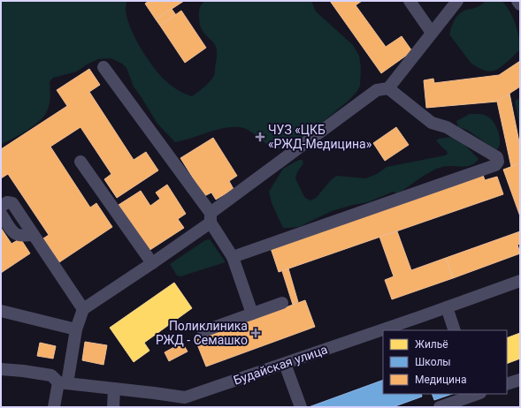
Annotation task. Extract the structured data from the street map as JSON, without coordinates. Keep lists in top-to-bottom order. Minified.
{"streets":{"street":["Будайская улица"]},"places":{"health":["ЧУЗ «ЦКБ «РЖД-Медицина»","Поликлиника РЖД - Семашко"]},"legend":["Жильё","Школы","Медицина"]}
